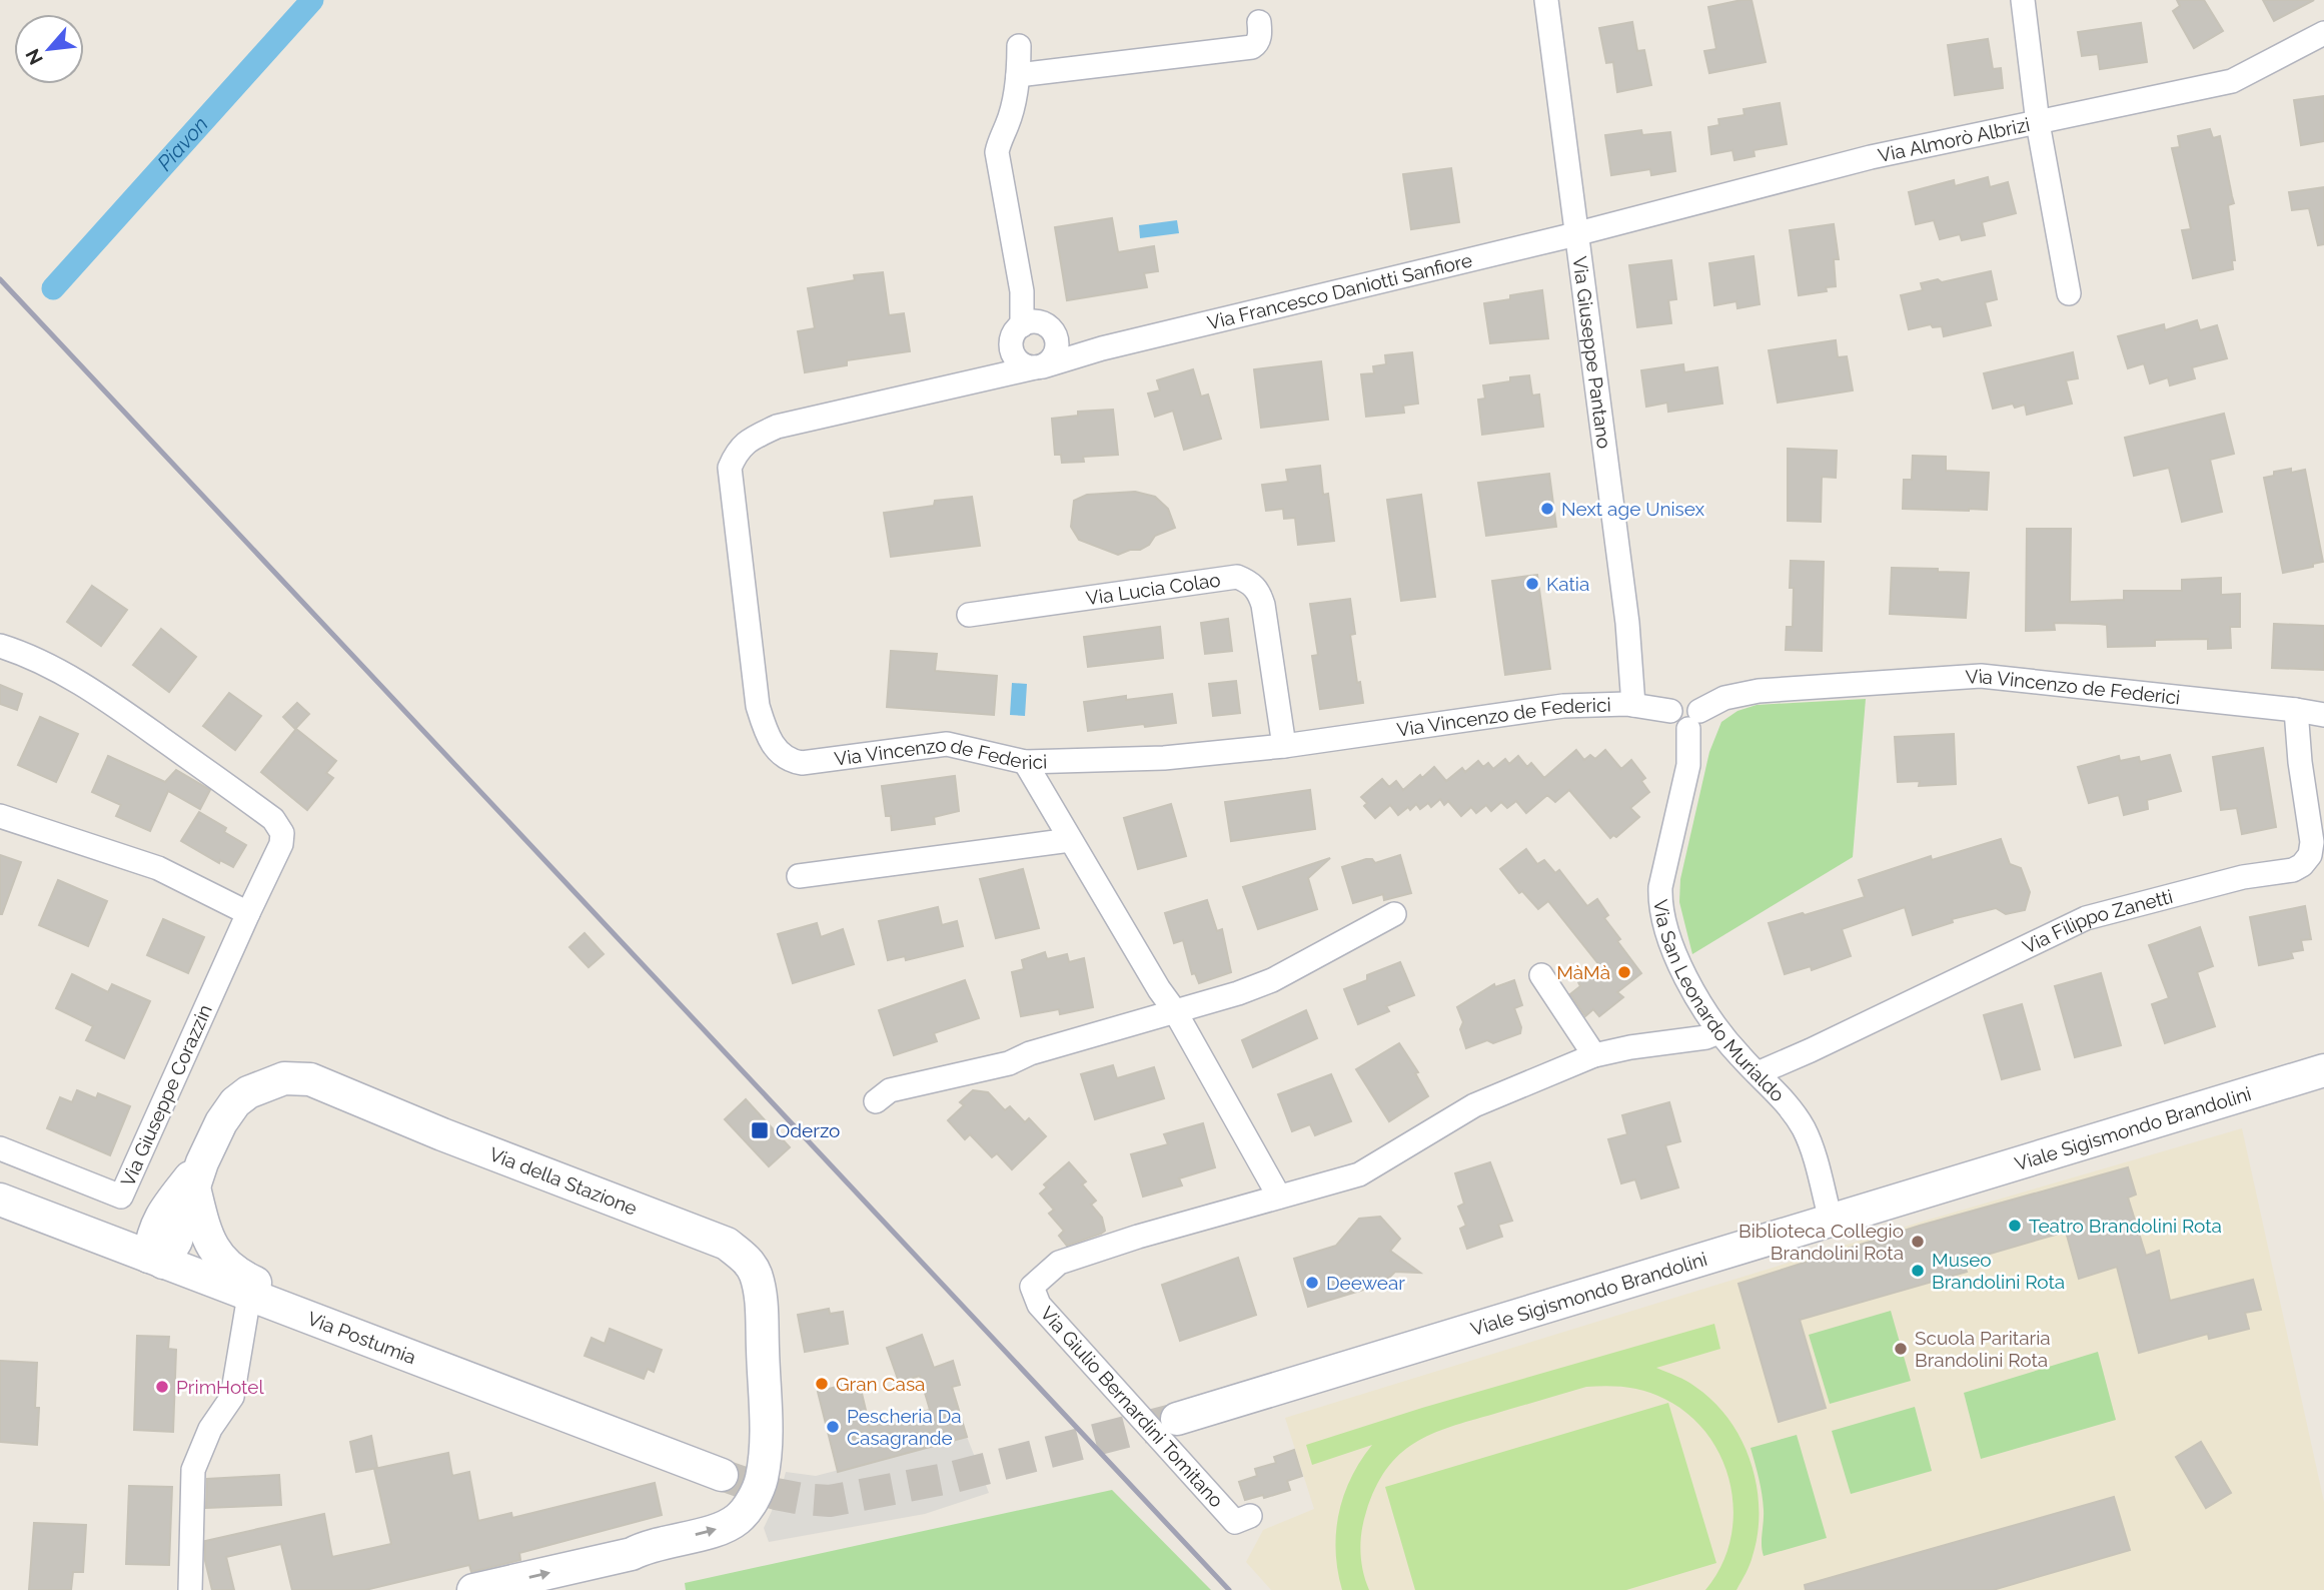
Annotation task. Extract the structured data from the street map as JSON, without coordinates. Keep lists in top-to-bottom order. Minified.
{"streets":{"main road":["Viale Sigismondo Brandolini","Via della Stazione","Via Postumia"],"street":["Via Almorò Albrizi","Via Francesco Daniotti Sanfiore","Via Giuseppe Pantano","Via Lucia Colao","Via Vincenzo de Federici","Via Filippo Zanetti","Via San Leonardo Murialdo","Via Giuseppe Corazzin","Via Giulio Bernardini Tomitano"]},"crossings":[["Via Almorò Albrizi","Via Francesco Daniotti Sanfiore"],["Via Almorò Albrizi","Via Giuseppe Pantano"],["Via Francesco Daniotti Sanfiore","Via Giuseppe Pantano"],["Via Francesco Daniotti Sanfiore","Via Vincenzo de Federici"],["Via Giuseppe Pantano","Via Vincenzo de Federici"],["Via Lucia Colao","Via Vincenzo de Federici"],["Via Vincenzo de Federici","Via Filippo Zanetti"],["Via Vincenzo de Federici","Via San Leonardo Murialdo"],["Via Filippo Zanetti","Via San Leonardo Murialdo"],["Via San Leonardo Murialdo","Viale Sigismondo Brandolini"],["Via San Leonardo Murialdo","Via Giulio Bernardini Tomitano"],["Via della Stazione","Via Postumia"]],"water":["Piavon"],"places":{"other":["Next age Unisex","Katia","MàMà","Teatro Brandolini Rota","Biblioteca Collegio Brandolini Rota","Museo Brandolini Rota","Deewear","Scuola Paritaria Brandolini Rota","Gran Casa","PrimHotel","Pescheria Da Casagrande"],"transit":["Oderzo"]},"north":"bottom left"}
